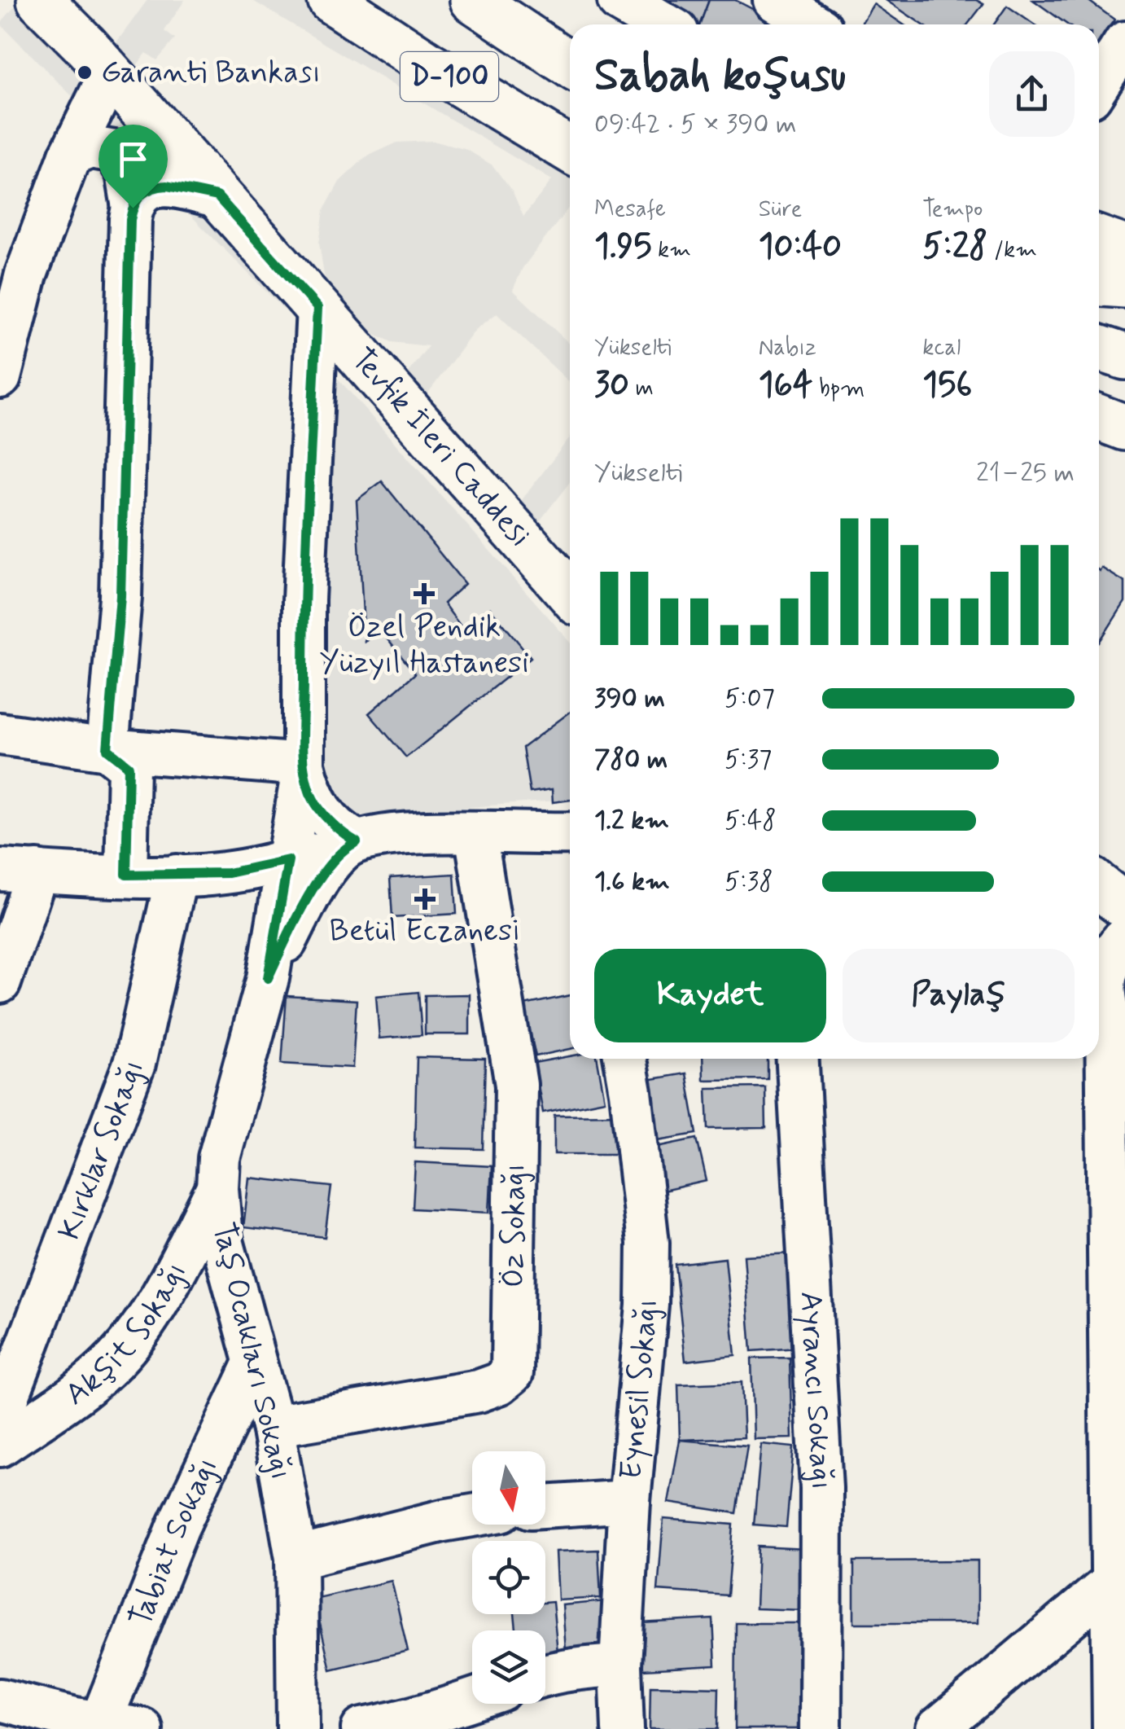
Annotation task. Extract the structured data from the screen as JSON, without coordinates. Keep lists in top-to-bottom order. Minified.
{"streets":{"main road":["D-100","Tevfik İleri Caddesi"],"street":["Kırklar Sokağı","Öz Sokağı","Akşit Sokağı","Taş Ocakları Sokağı","Eynesil Sokağı","Ayrancı Sokağı","Tabiat Sokağı"]},"crossings":[["Öz Sokağı","Taş Ocakları Sokağı"],["Akşit Sokağı","Taş Ocakları Sokağı"],["Taş Ocakları Sokağı","Tabiat Sokağı"]],"places":{"other":["Garanti Bankası"],"health":["Özel Pendik Yüzyıl Hastanesi","Betül Eczanesi"]},"north":"bottom","page":{"heading":["Sabah koşusu","09:42 · 5 × 390 m"],"stats":[["Mesafe","1.95 km"],["Süre","10:40"],["Tempo","5:28 /km"],["Yükselti","30 m"],["Nabız","164 bpm"],["kcal","156"]],"chart":["Yükselti","21–25 m"],"list":[{"name":"390 m","note":"5:07"},{"name":"780 m","note":"5:37"},{"name":"1.2 km","note":"5:48"},{"name":"1.6 km","note":"5:38"}],"buttons":["Kaydet","Paylaş"]}}
